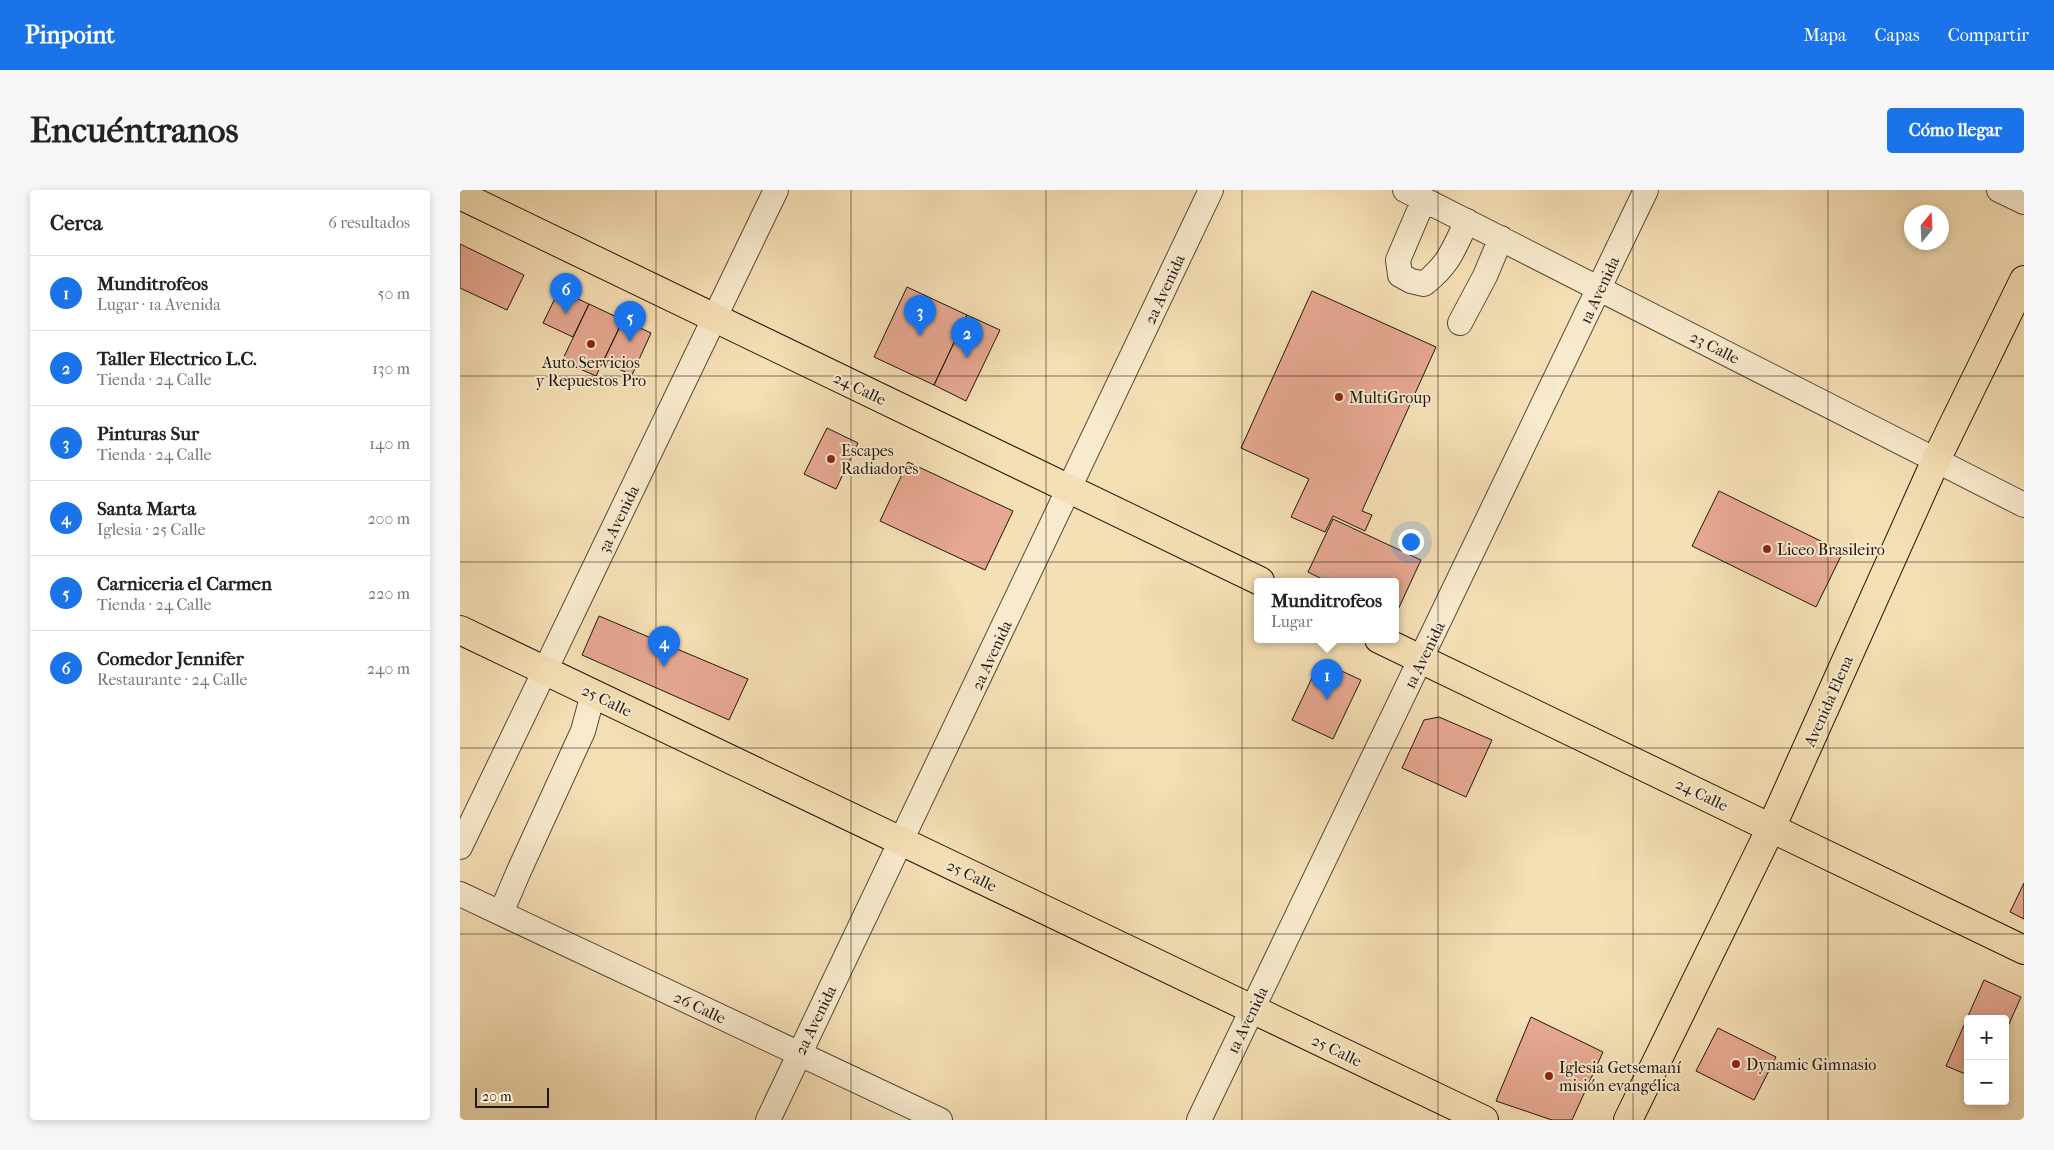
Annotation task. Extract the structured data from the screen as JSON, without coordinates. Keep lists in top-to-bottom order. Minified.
{"streets":{"main road":["24 Calle","25 Calle","Avenida Elena"],"street":["2a Avenida","1a Avenida","23 Calle","3a Avenida","26 Calle"]},"crossings":[["2a Avenida","24 Calle"],["2a Avenida","25 Calle"],["2a Avenida","26 Calle"],["1a Avenida","23 Calle"],["1a Avenida","24 Calle"],["1a Avenida","25 Calle"],["23 Calle","Avenida Elena"],["24 Calle","3a Avenida"],["24 Calle","Avenida Elena"],["3a Avenida","25 Calle"]],"places":["Auto Servicios y Repuestos Pro","MultiGroup","Escapes Radiadores","Liceo Brasileiro","Dynamic Gimnasio","Iglesia Getsemaní misión evangélica"],"scale_bar":"20 m","north":"top","page":{"header":"Pinpoint","nav":["Mapa","Capas","Compartir"],"buttons":"Cómo llegar","title":"Encuéntranos","heading":["Cerca","6 resultados"],"list":[{"mark":"1","name":"Munditrofeos","note":"Lugar · 1a Avenida","value":"50 m"},{"mark":"2","name":"Taller Electrico L.C.","note":"Tienda · 24 Calle","value":"130 m"},{"mark":"3","name":"Pinturas Sur","note":"Tienda · 24 Calle","value":"140 m"},{"mark":"4","name":"Santa Marta","note":"Iglesia · 25 Calle","value":"200 m"},{"mark":"5","name":"Carniceria el Carmen","note":"Tienda · 24 Calle","value":"220 m"},{"mark":"6","name":"Comedor Jennifer","note":"Restaurante · 24 Calle","value":"240 m"}],"pins":["6","3","5","2","4","1"],"popup":["Munditrofeos","Lugar"],"map_buttons":["+","−"],"scale":"20 m"}}
